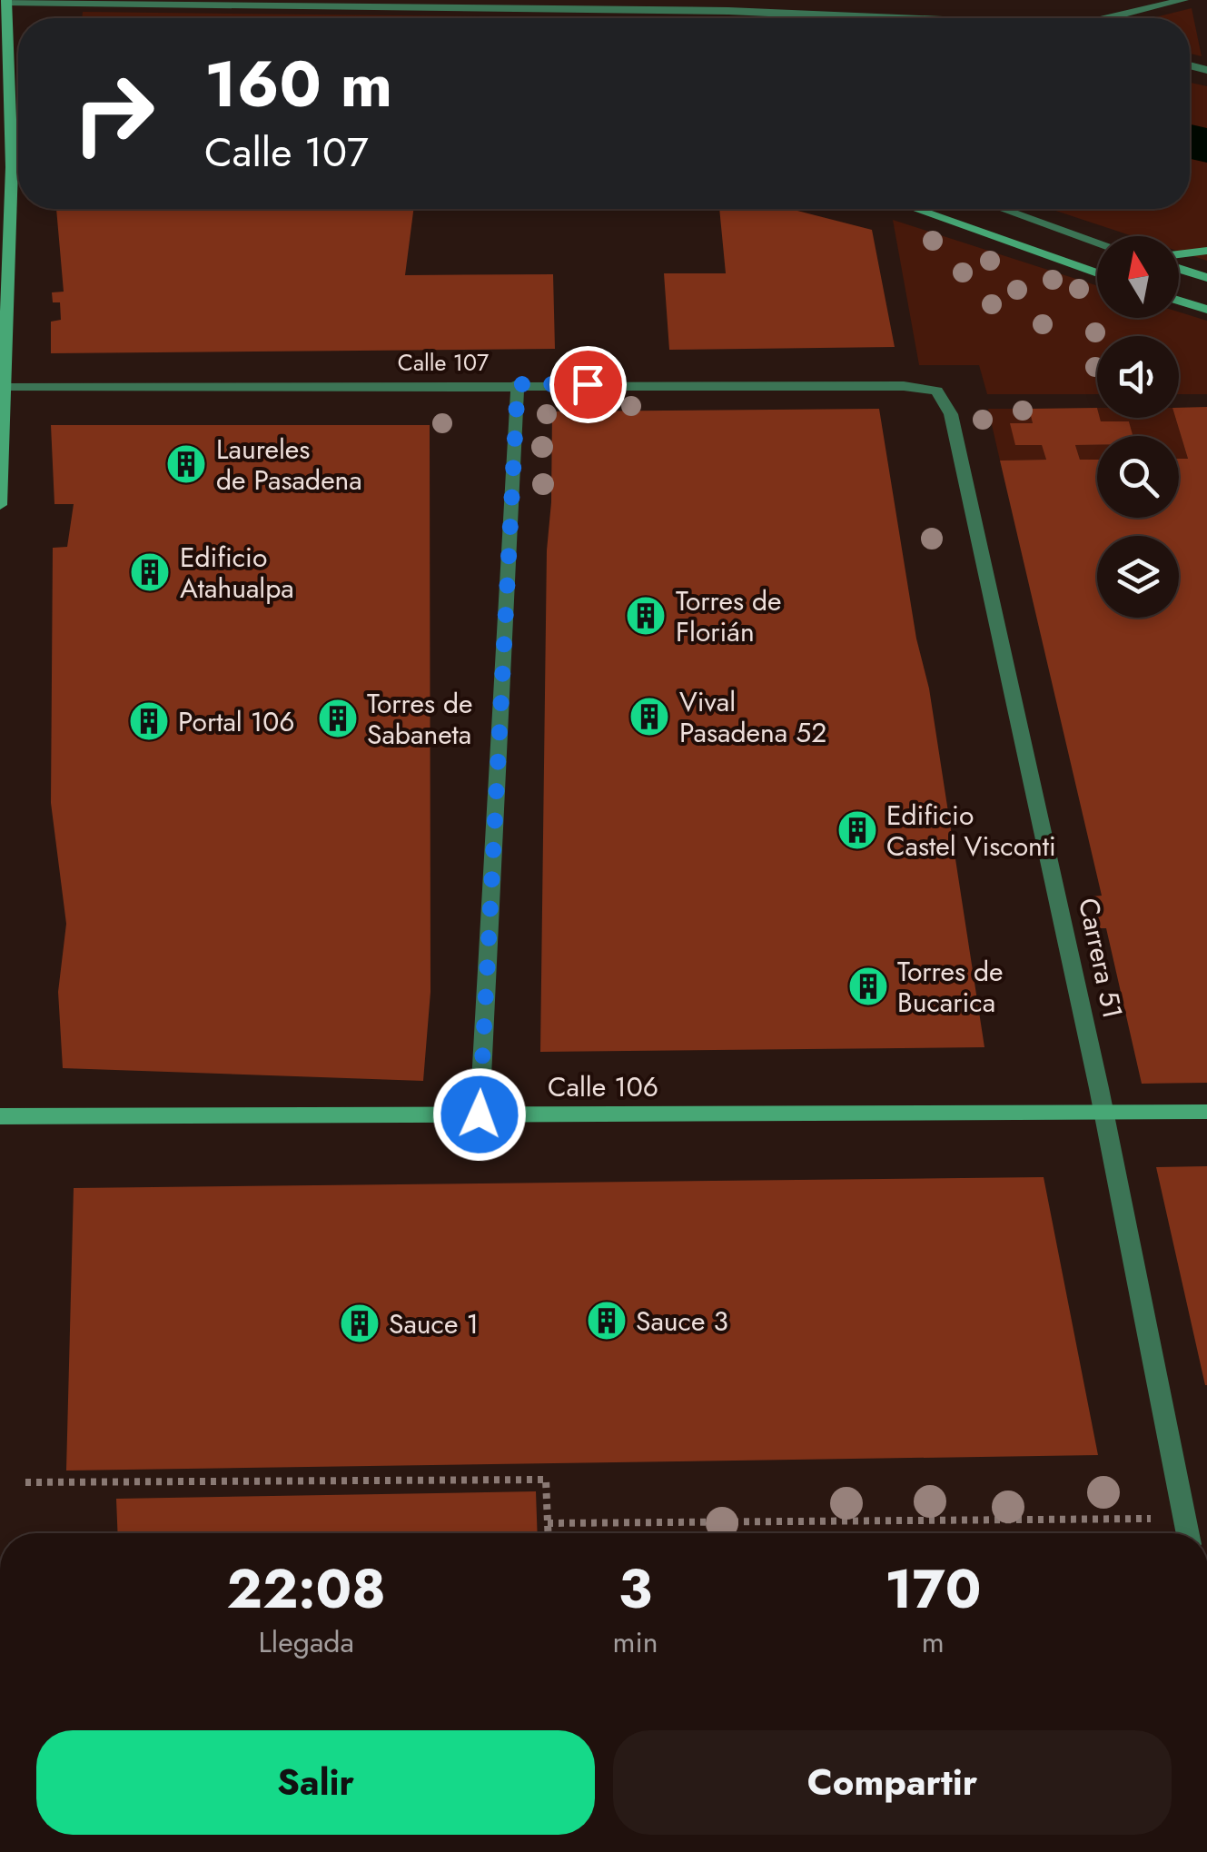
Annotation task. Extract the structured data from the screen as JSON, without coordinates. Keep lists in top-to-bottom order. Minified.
{"streets":{"street":["Calle 107","Carrera 51","Calle 106"]},"crossings":[["Calle 107","Carrera 51"],["Carrera 51","Calle 106"]],"places":{"building":["Laureles de Pasadena","Edificio Atahualpa","Torres de Florián","Vival Pasadena 52","Torres de Sabaneta","Portal 106","Edificio Castel Visconti","Torres de Bucarica","Sauce 3","Sauce 1"]},"north":"top","page":{"turn":["160 m","Calle 107"],"eta":["22:08","Llegada","3","min","170","m"],"buttons":["Salir","Compartir"]}}
